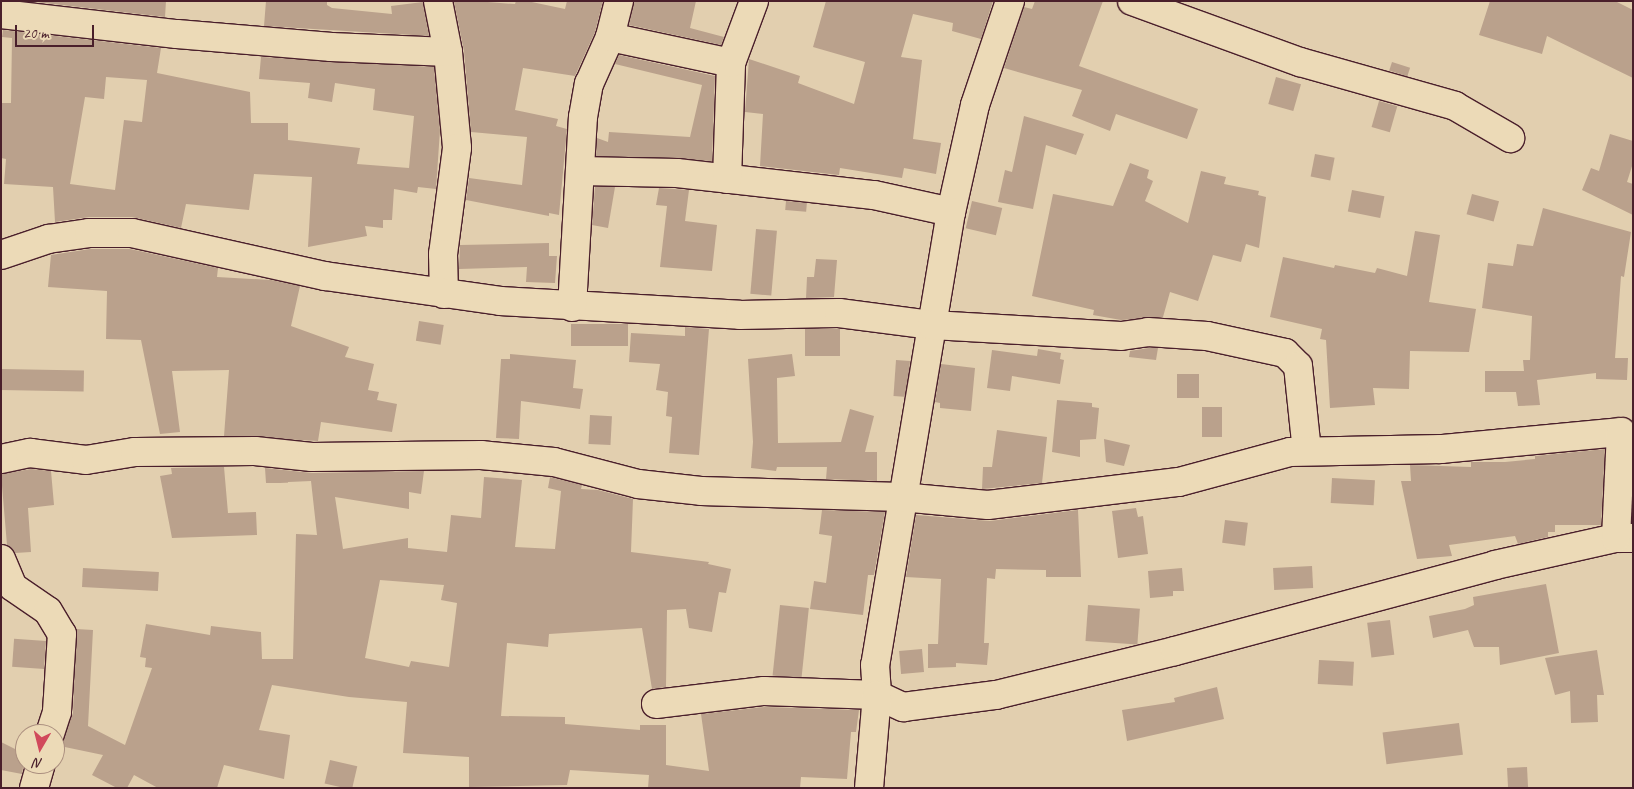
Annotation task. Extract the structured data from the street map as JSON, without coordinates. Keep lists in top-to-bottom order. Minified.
{"scale_bar":"20 m","north":"bottom"}
